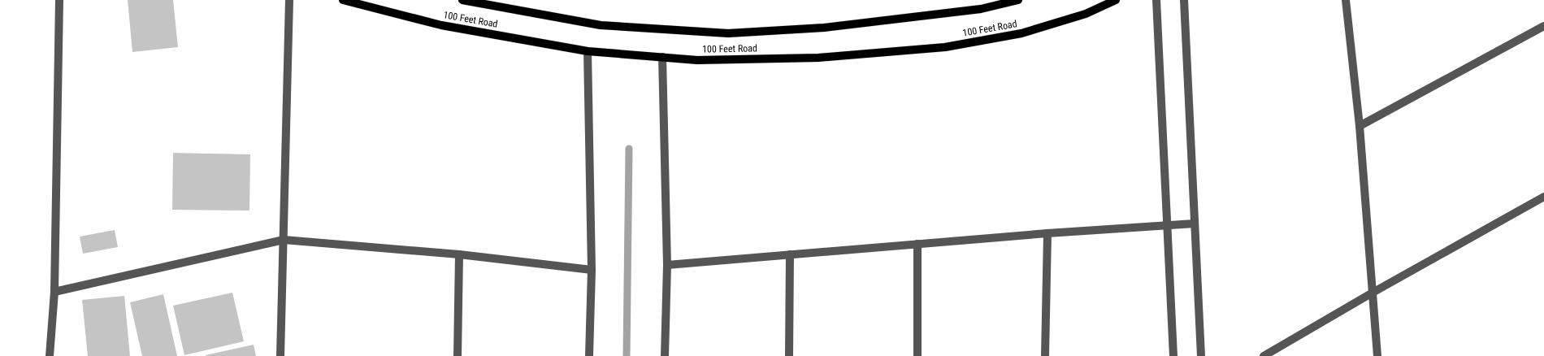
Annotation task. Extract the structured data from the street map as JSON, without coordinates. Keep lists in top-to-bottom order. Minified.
{"streets":{"main road":["100 Feet Road"]}}
